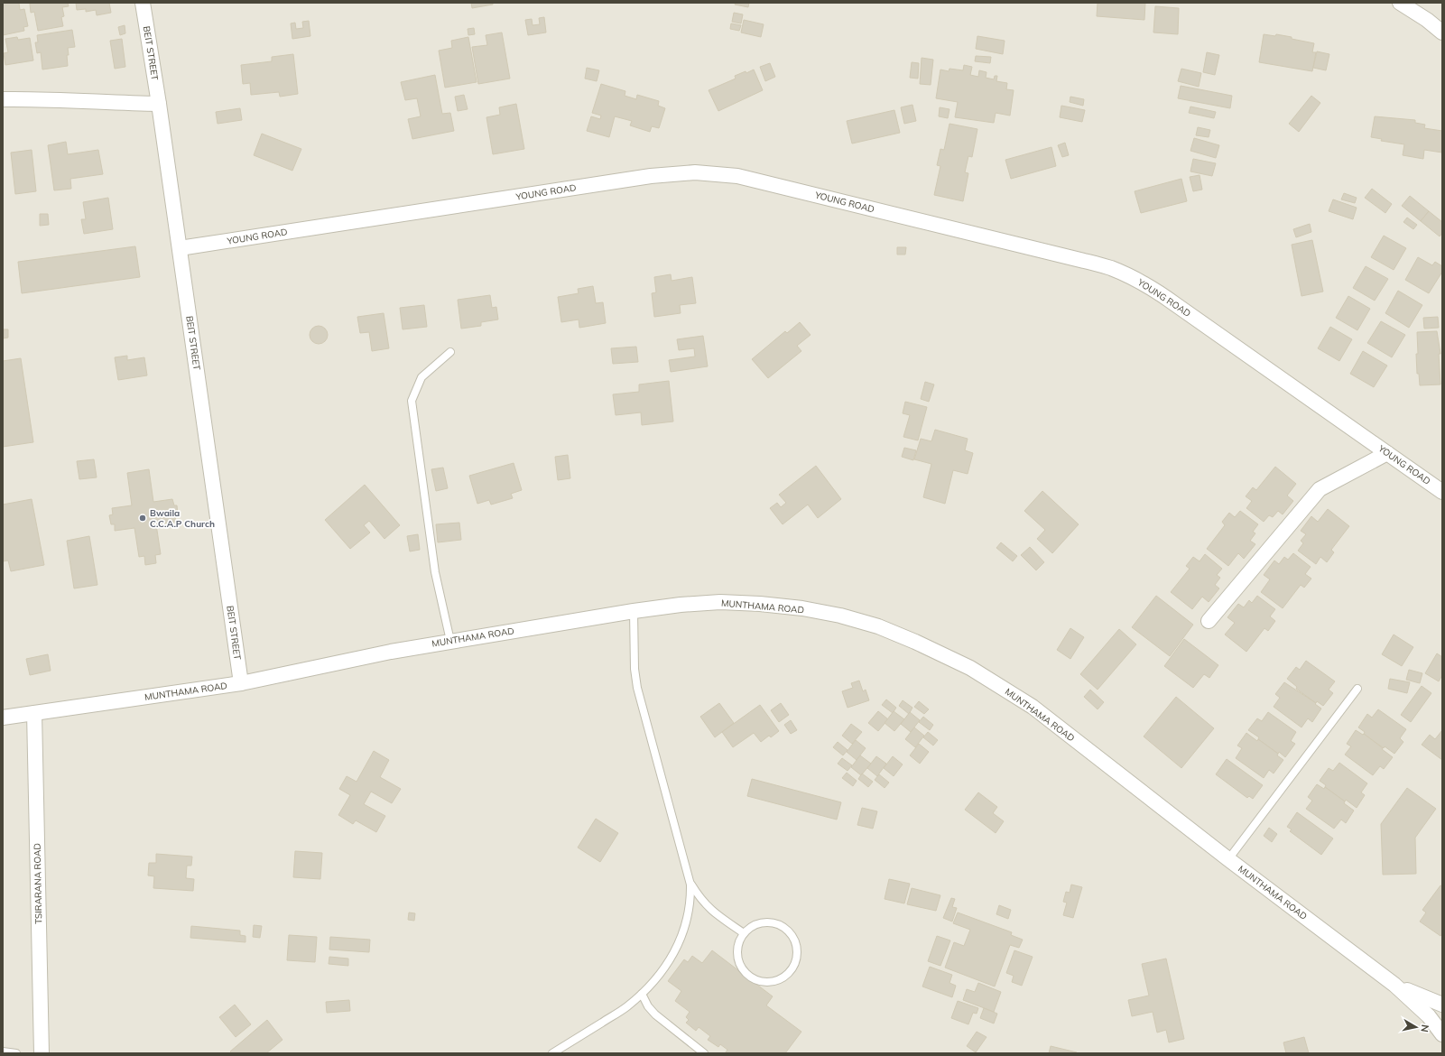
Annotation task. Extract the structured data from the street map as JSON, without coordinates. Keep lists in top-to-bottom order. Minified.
{"streets":{"street":["BEIT STREET","YOUNG ROAD","MUNTHAMA ROAD","TSIRARANA ROAD"]},"crossings":[["BEIT STREET","YOUNG ROAD"],["BEIT STREET","MUNTHAMA ROAD"],["MUNTHAMA ROAD","TSIRARANA ROAD"]],"places":["Bwaila C.C.A.P Church"],"north":"right"}
